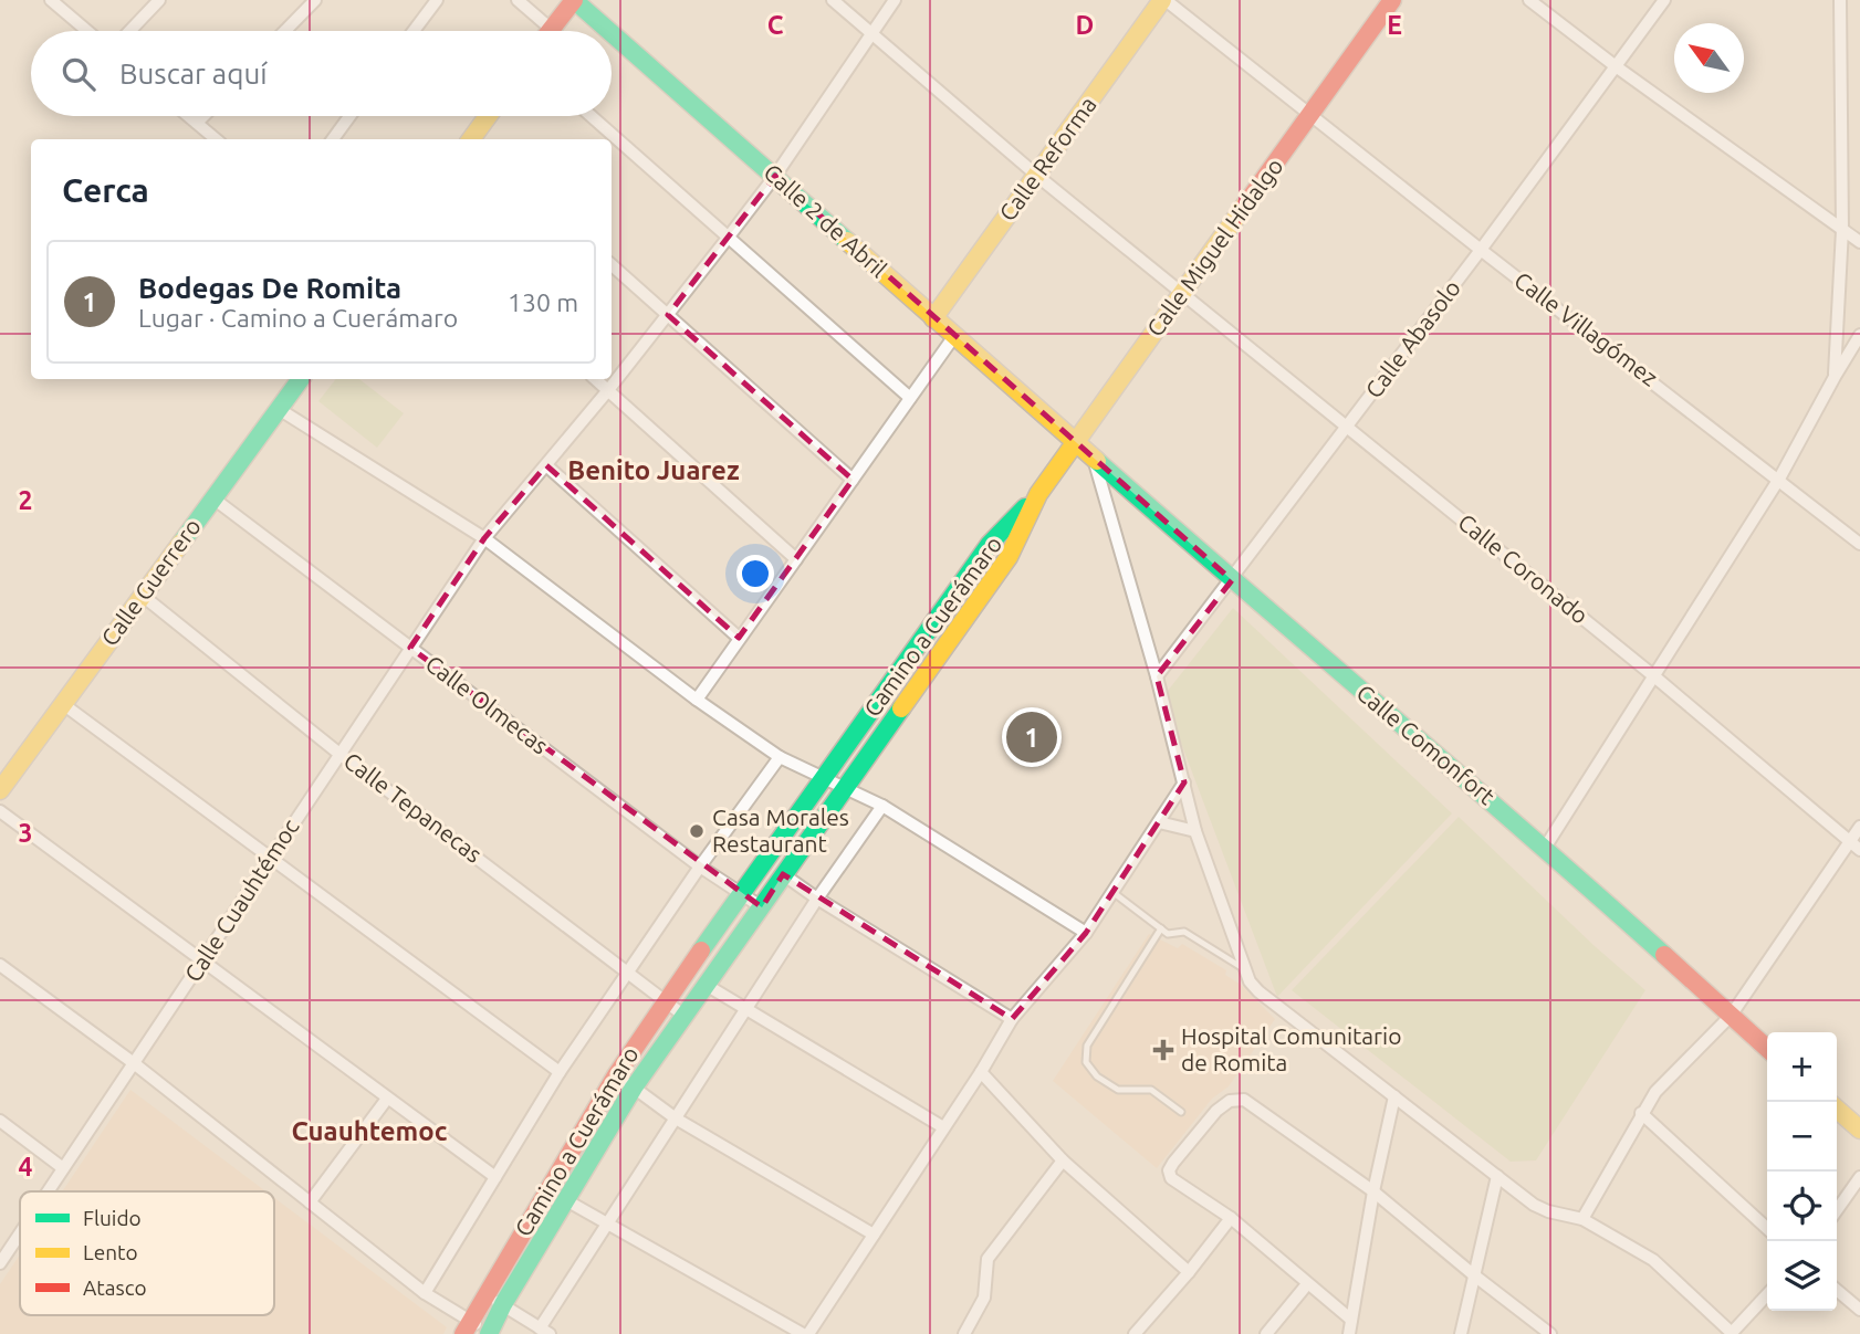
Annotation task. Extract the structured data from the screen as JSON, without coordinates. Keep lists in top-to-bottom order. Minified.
{"streets":{"street":["Calle Reforma","Calle 2 de Abril","Calle Miguel Hidalgo","Calle Villagómez","Calle Abasolo","Calle Coronado","Calle Guerrero","Camino a Cuerámaro","Calle Olmecas","Calle Comonfort","Calle Tepanecas","Calle Cuauhtémoc"]},"crossings":[["Calle Reforma","Calle 2 de Abril"],["Calle Reforma","Calle Villagómez"],["Calle Reforma","Calle Coronado"],["Calle 2 de Abril","Calle Miguel Hidalgo"],["Calle 2 de Abril","Calle Comonfort"],["Calle 2 de Abril","Calle Cuauhtémoc"],["Calle Miguel Hidalgo","Calle Villagómez"],["Calle Miguel Hidalgo","Calle Coronado"],["Calle Miguel Hidalgo","Camino a Cuerámaro"],["Calle Miguel Hidalgo","Calle Comonfort"],["Calle Villagómez","Calle Abasolo"],["Calle Abasolo","Calle Coronado"],["Calle Abasolo","Calle Comonfort"],["Calle Coronado","Calle Cuauhtémoc"],["Calle Guerrero","Calle Olmecas"],["Calle Guerrero","Calle Tepanecas"],["Camino a Cuerámaro","Calle Olmecas"],["Camino a Cuerámaro","Calle Tepanecas"],["Calle Olmecas","Calle Cuauhtémoc"],["Calle Tepanecas","Calle Cuauhtémoc"]],"districts":["Benito Juarez","Cuauhtemoc"],"places":{"other":["Casa Morales Restaurant"],"health":["Hospital Comunitario de Romita"]},"legend":["Fluido","Lento","Atasco"],"north":"top left","page":{"search":"Buscar aquí","heading":"Cerca","list":[{"mark":"1","name":"Bodegas De Romita","note":"Lugar · Camino a Cuerámaro","value":"130 m"}],"pins":"1","map_buttons":["+","−"]},"grid":{"columns":["C","D","E"],"rows":["2","3","4"]}}
